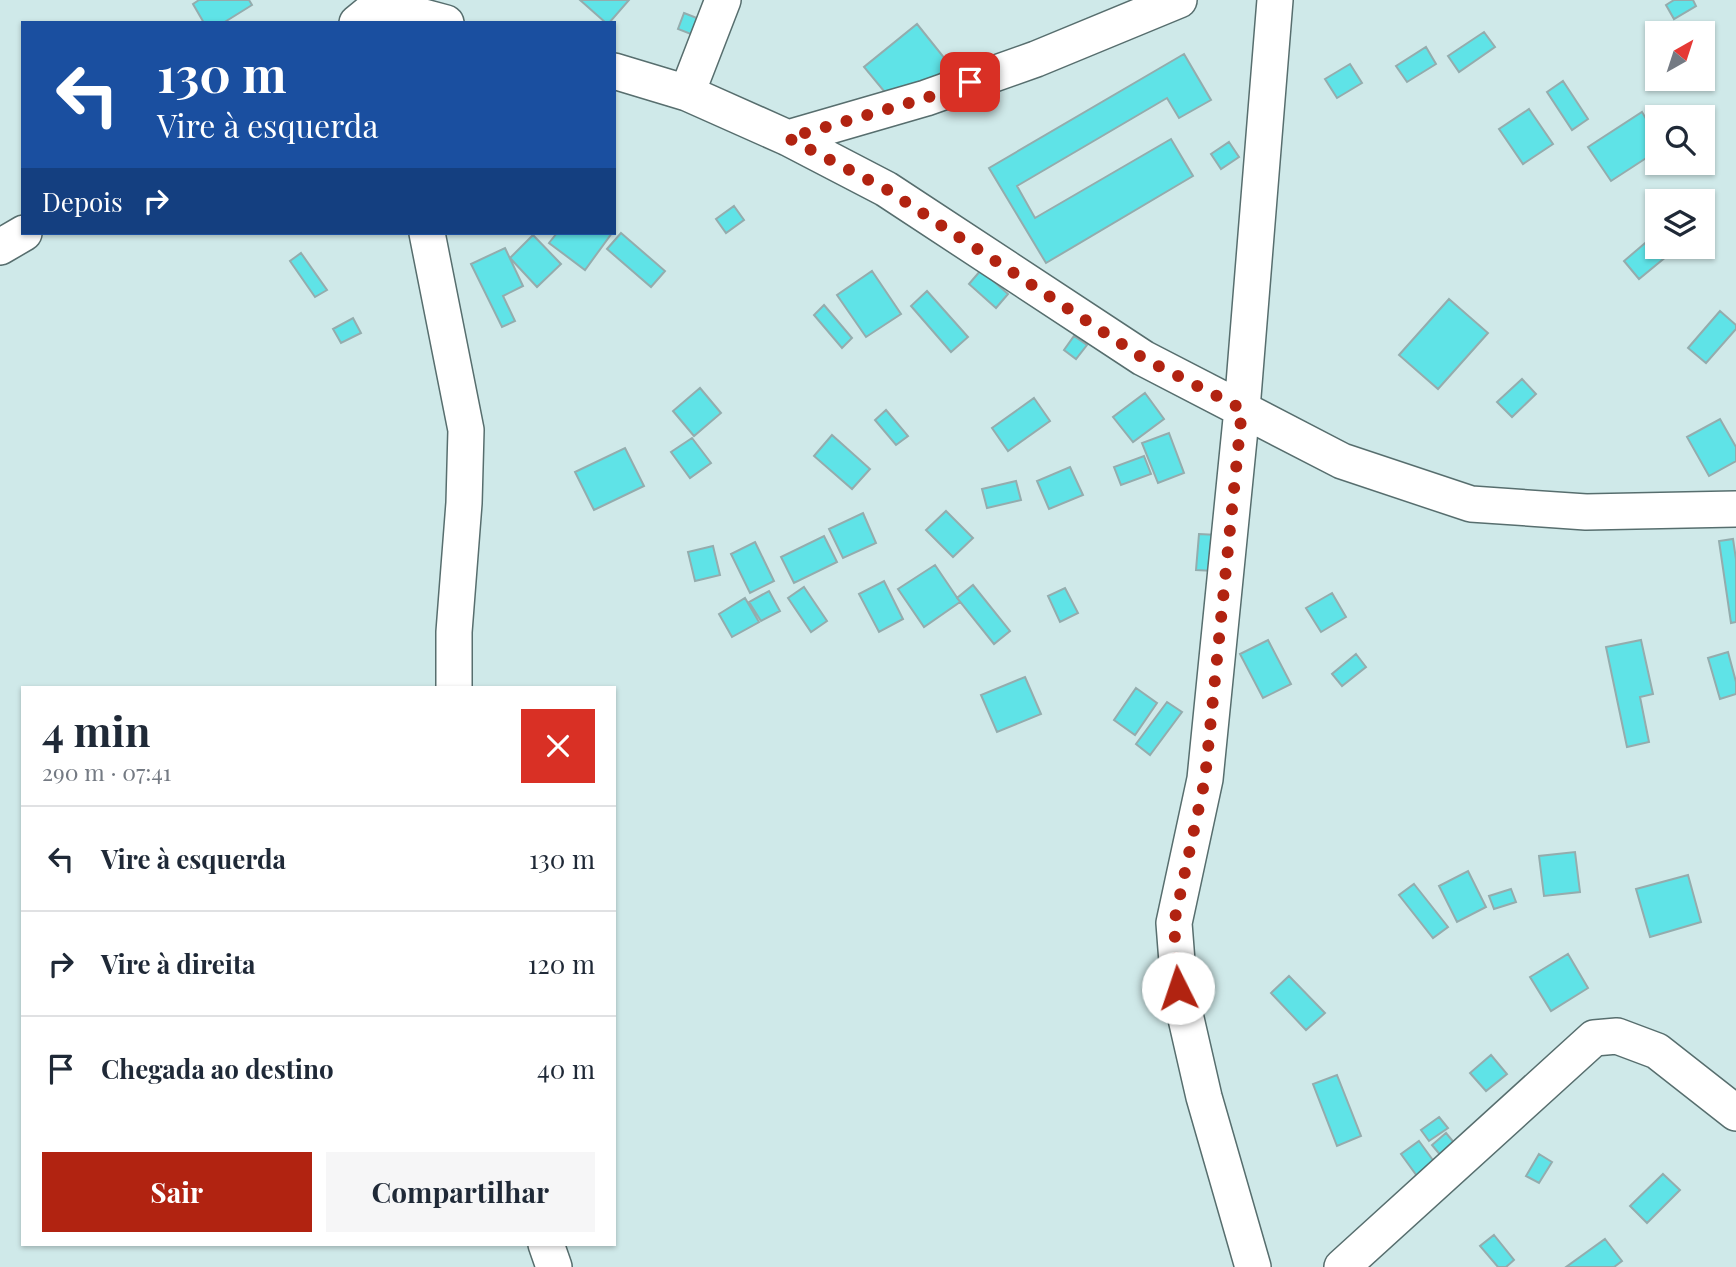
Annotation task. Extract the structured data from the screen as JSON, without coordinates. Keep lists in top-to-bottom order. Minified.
{"north":"top right","page":{"turn":["130 m","Vire à esquerda"],"then":"Depois","heading":["4 min","290 m · 07:41"],"list":[{"name":"Vire à esquerda","value":"130 m"},{"name":"Vire à direita","value":"120 m"},{"name":"Chegada ao destino","value":"40 m"}],"buttons":["Sair","Compartilhar"]}}
